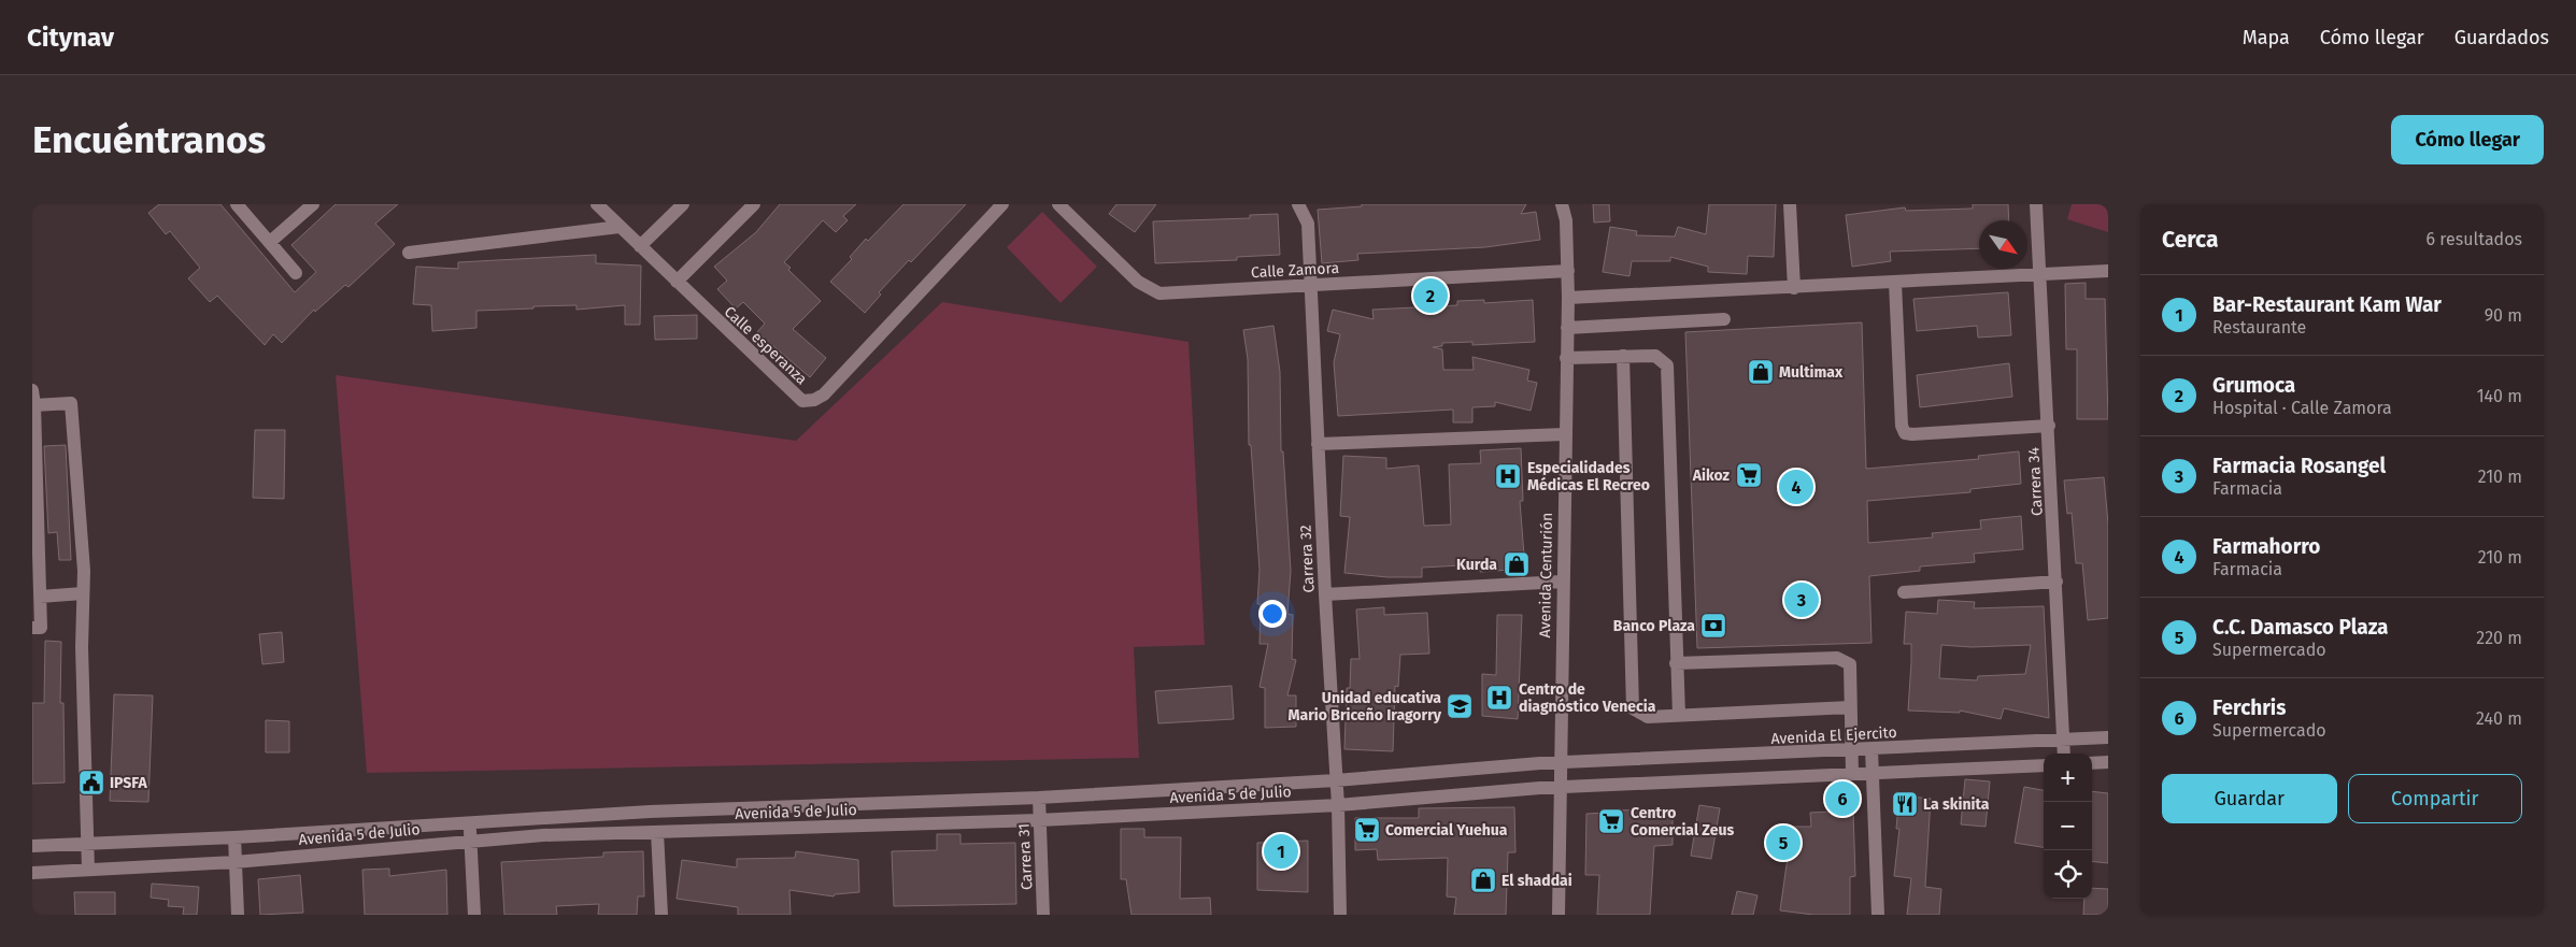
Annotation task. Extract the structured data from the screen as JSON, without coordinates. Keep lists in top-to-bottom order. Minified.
{"streets":{"street":["Calle Zamora","Calle esperanza","Carrera 34","Carrera 32","Avenida Centurión","Avenida El Ejercito","Avenida 5 de Julio","Carrera 31"]},"crossings":[["Calle Zamora","Carrera 32"],["Calle Zamora","Avenida Centurión"],["Carrera 34","Avenida El Ejercito"],["Carrera 32","Avenida 5 de Julio"],["Avenida Centurión","Avenida El Ejercito"],["Avenida Centurión","Avenida 5 de Julio"],["Avenida El Ejercito","Avenida 5 de Julio"],["Avenida 5 de Julio","Carrera 31"]],"places":{"shop":["Multimax","Kurda","El shaddai"],"supermarket":["Aikoz","Centro Comercial Zeus","Comercial Yuehua"],"hospital":["Especialidades Médicas El Recreo","Centro de diagnóstico Venecia"],"bank":["Banco Plaza"],"school or university":["Unidad educativa Mario Briceño Iragorry"],"public building":["IPSFA"],"restaurant":["La skinita"]},"north":"bottom right","page":{"header":"Citynav","nav":["Mapa","Cómo llegar","Guardados"],"buttons":["Cómo llegar",["Guardar","Compartir"]],"title":"Encuéntranos","heading":["Cerca","6 resultados"],"list":[{"mark":"1","name":"Bar-Restaurant Kam War","note":"Restaurante","value":"90 m"},{"mark":"2","name":"Grumoca","note":"Hospital · Calle Zamora","value":"140 m"},{"mark":"3","name":"Farmacia Rosangel","note":"Farmacia","value":"210 m"},{"mark":"4","name":"Farmahorro","note":"Farmacia","value":"210 m"},{"mark":"5","name":"C.C. Damasco Plaza","note":"Supermercado","value":"220 m"},{"mark":"6","name":"Ferchris","note":"Supermercado","value":"240 m"}],"pins":["2","4","3","6","5","1"],"map_buttons":["+","−"]}}
